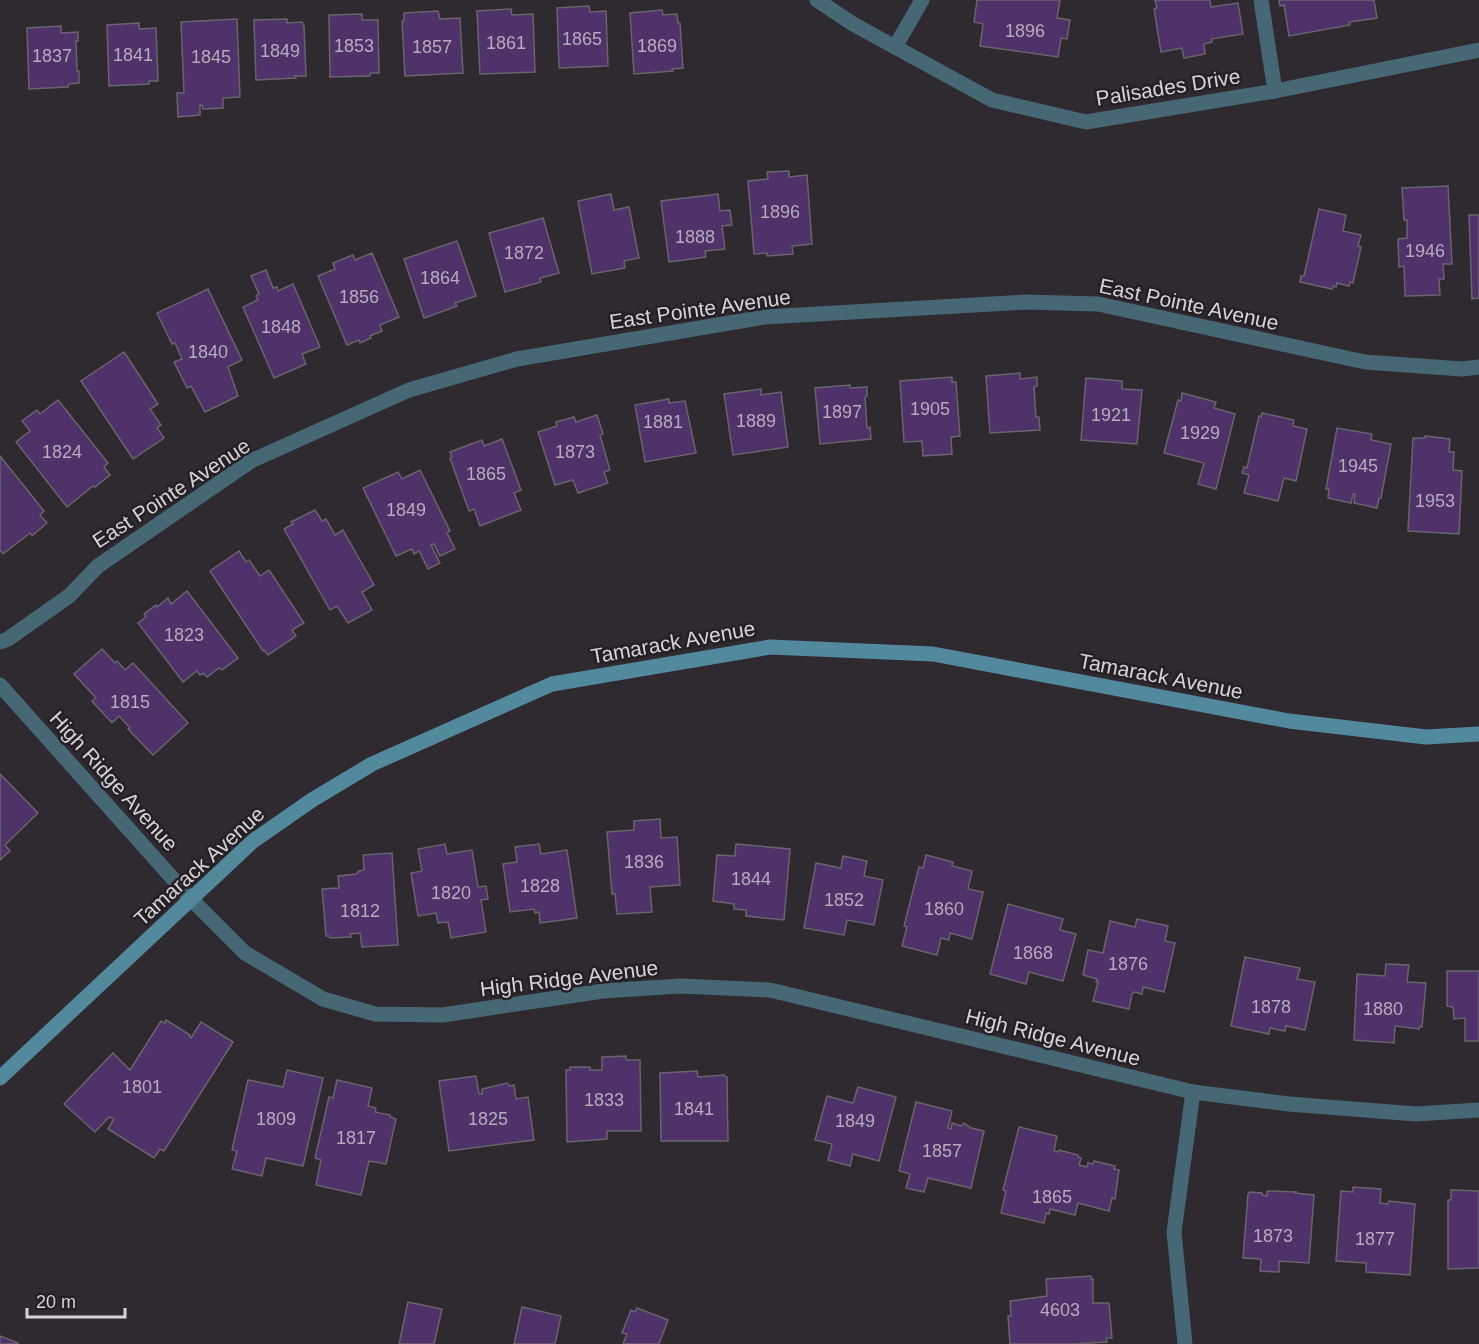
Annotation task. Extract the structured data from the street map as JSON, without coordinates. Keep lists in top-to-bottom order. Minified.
{"streets":{"main road":["Tamarack Avenue"],"street":["Palisades Drive","East Pointe Avenue","High Ridge Avenue"]},"crossings":[["Tamarack Avenue","High Ridge Avenue"]],"house_numbers":["1896","1865","1861","1853","1869","1857","1849","1841","1837","1845","1896","1888","1946","1872","1864","1856","1848","1840","1905","1897","1921","1889","1881","1929","1824","1873","1945","1865","1953","1849","1823","1815","1836","1844","1828","1820","1852","1860","1812","1868","1876","1878","1880","1801","1833","1841","1809","1825","1849","1817","1857","1865","1873","1877","4603"],"scale_bar":"20 m"}
